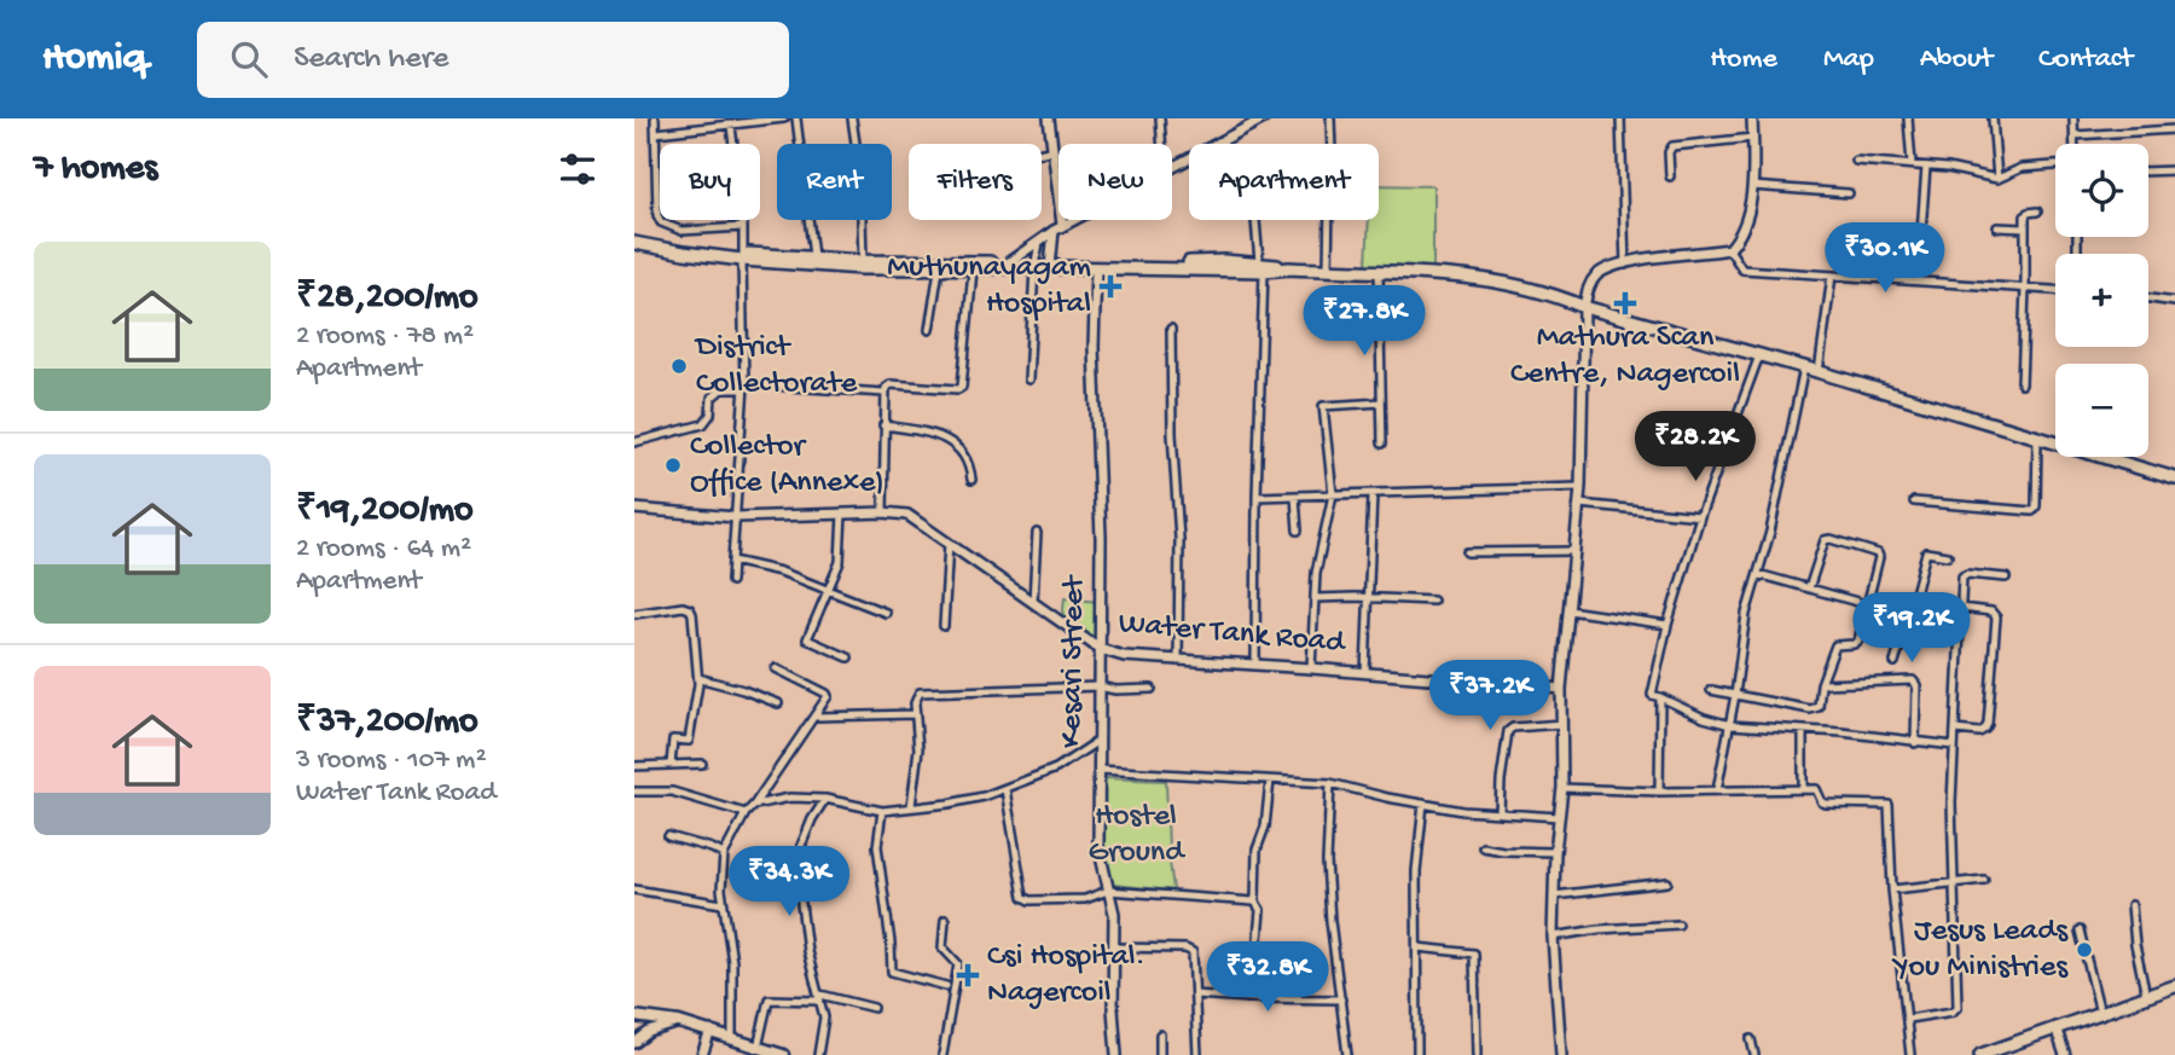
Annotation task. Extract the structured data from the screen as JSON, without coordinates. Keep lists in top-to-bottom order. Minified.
{"streets":{"street":["Water Tank Road","Kesari Street"]},"crossings":[["Water Tank Road","Kesari Street"]],"parks":["Hostel Ground"],"places":{"health":["Muthunayagam Hospital","Mathura Scan Centre, Nagercoil","Csi Hospital. Nagercoil"],"other":["District Collectorate","Collector Office (Annexe)","Jesus Leads You Ministries"]},"page":{"header":"Homiq","search":"Search here","nav":["Home","Map","About","Contact"],"heading":"7 homes","map_buttons":["+","−"],"chip":["Buy","Rent","Filters","New","Apartment"],"list":[{"name":"₹28,200/mo","note":"2 rooms · 78 m² · Apartment"},{"name":"₹19,200/mo","note":"2 rooms · 64 m² · Apartment"},{"name":"₹37,200/mo","note":"3 rooms · 107 m² · Water Tank Road"}],"price":["₹30.1K","₹27.8K","₹28.2K","₹19.2K","₹37.2K","₹34.3K","₹32.8K"]}}
